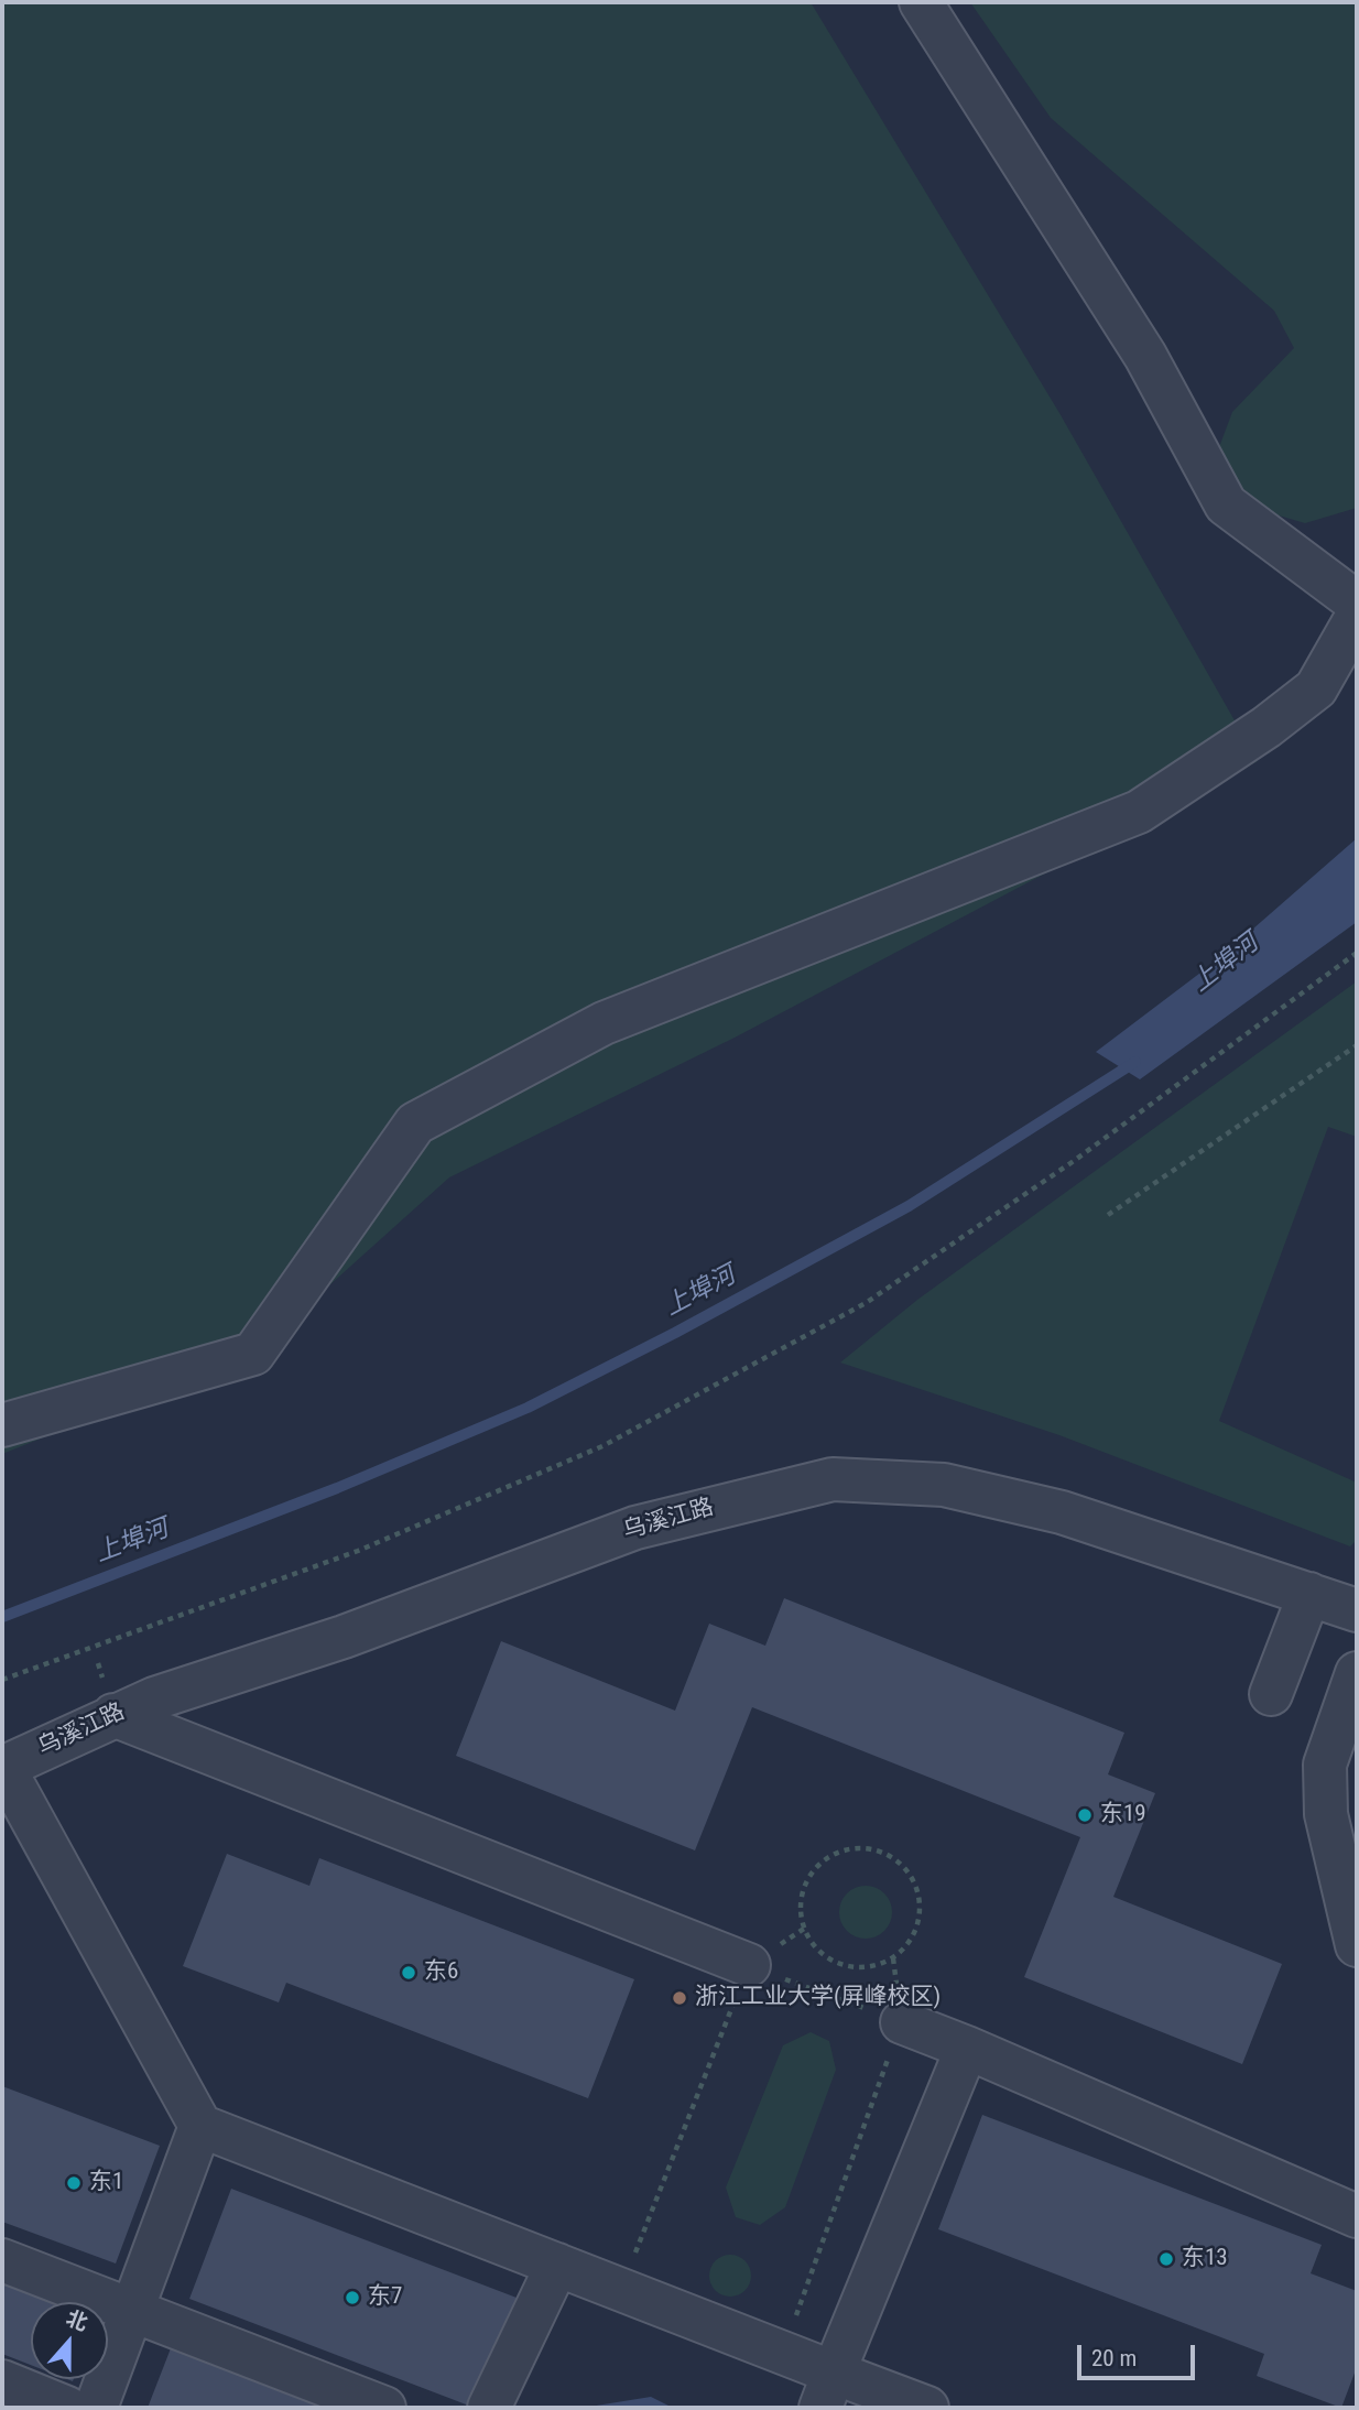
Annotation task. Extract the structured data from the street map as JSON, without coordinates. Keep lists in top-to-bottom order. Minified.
{"streets":{"street":["乌溪江路"]},"water":["上埠河"],"places":["东19","东6","浙江工业大学(屏峰校区)","东1","东13","东7"],"scale_bar":"20 m","north":"top"}
